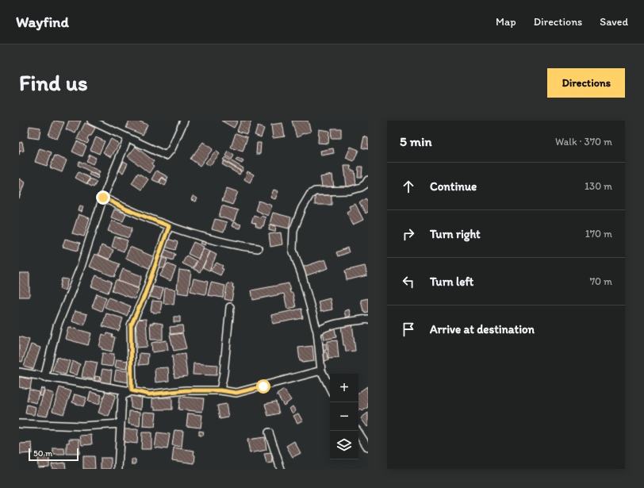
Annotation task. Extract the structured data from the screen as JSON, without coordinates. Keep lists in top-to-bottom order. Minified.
{"scale_bar":"50 m","page":{"header":"Wayfind","nav":["Map","Directions","Saved"],"buttons":"Directions","title":"Find us","heading":["5 min","Walk · 370 m"],"list":[["Continue","130 m"],["Turn right","170 m"],["Turn left","70 m"],"Arrive at destination"],"map_buttons":["+","−"],"scale":"50 m"}}
